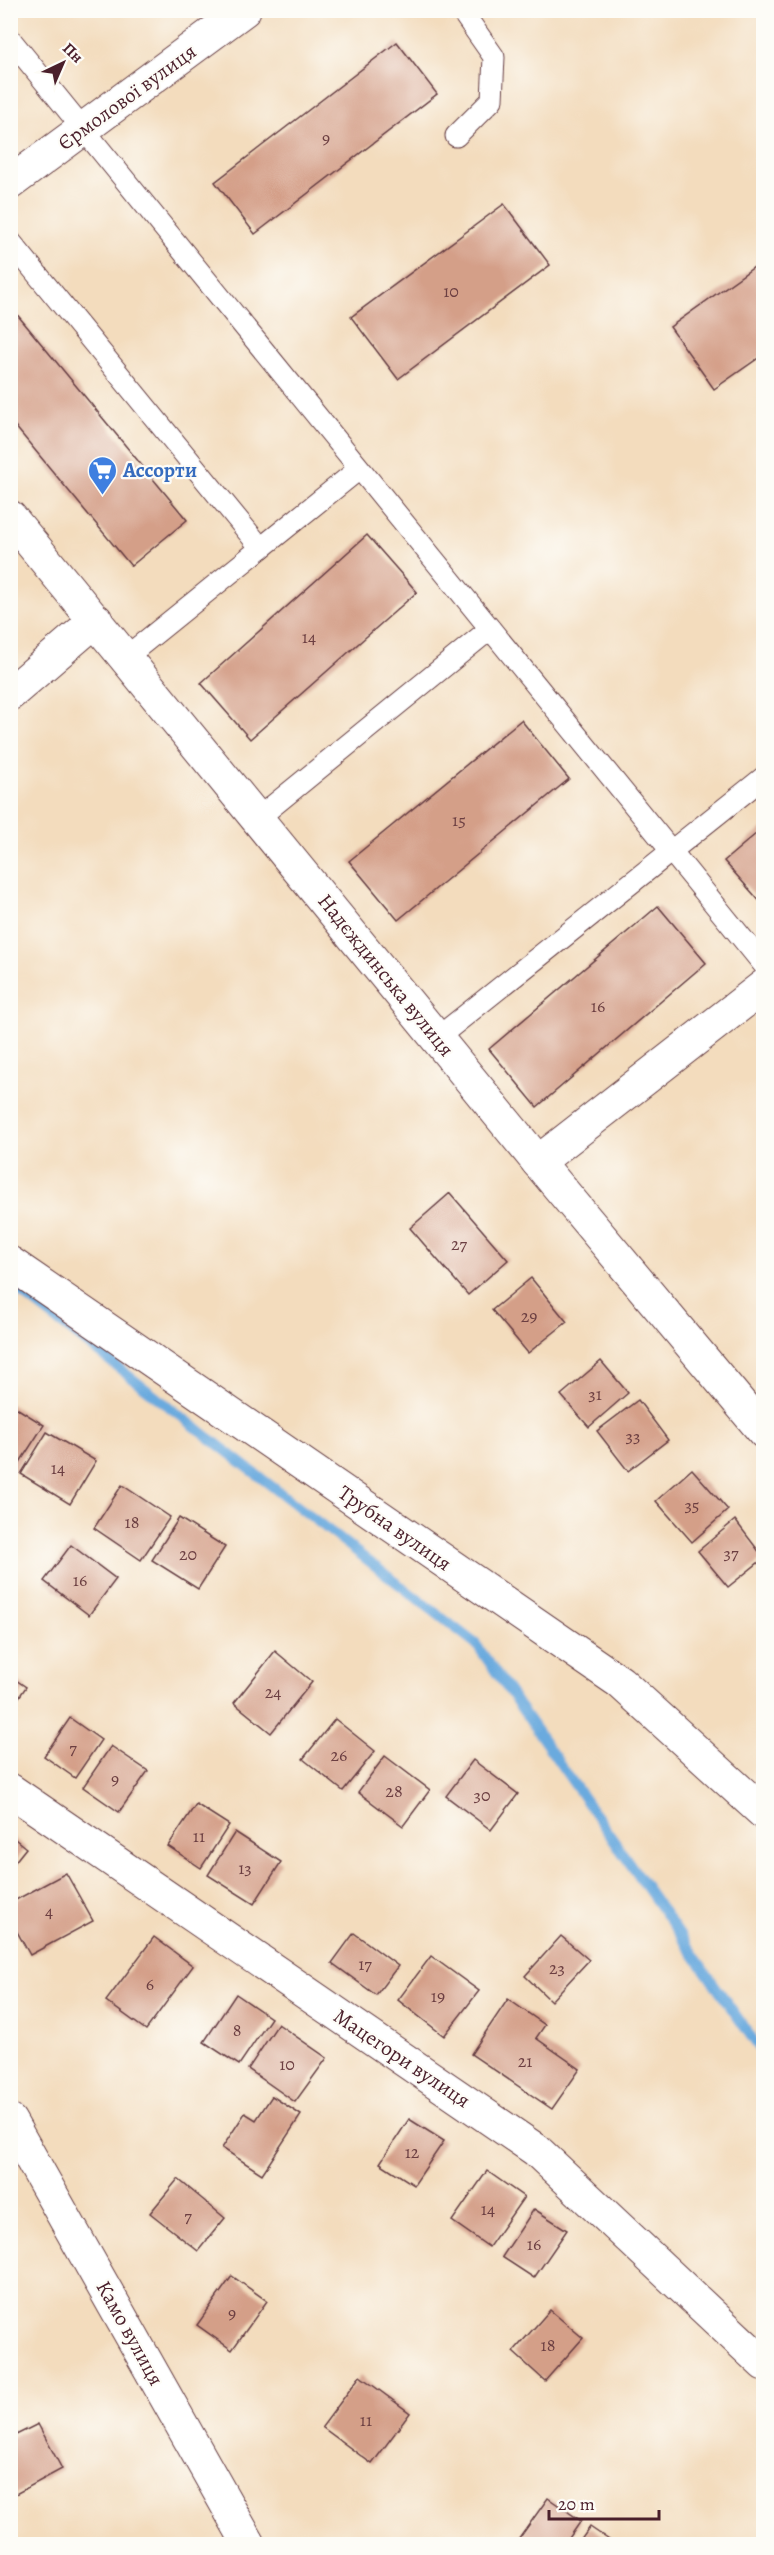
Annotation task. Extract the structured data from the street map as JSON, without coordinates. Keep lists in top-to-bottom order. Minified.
{"streets":{"street":["Єрмолової вулиця","Надєждинська вулиця","Трубна вулиця","Мацегори вулиця","Камо вулиця"]},"places":{"supermarket":["Ассорти"]},"house_numbers":["9","10","14","15","16","27","29","31","33","14","35","18","37","20","16","24","7","26","9","28","30","11","13","4","17","23","6","19","8","21","10","12","14","7","16","9","18","11"],"scale_bar":"20 m","north":"top right"}
